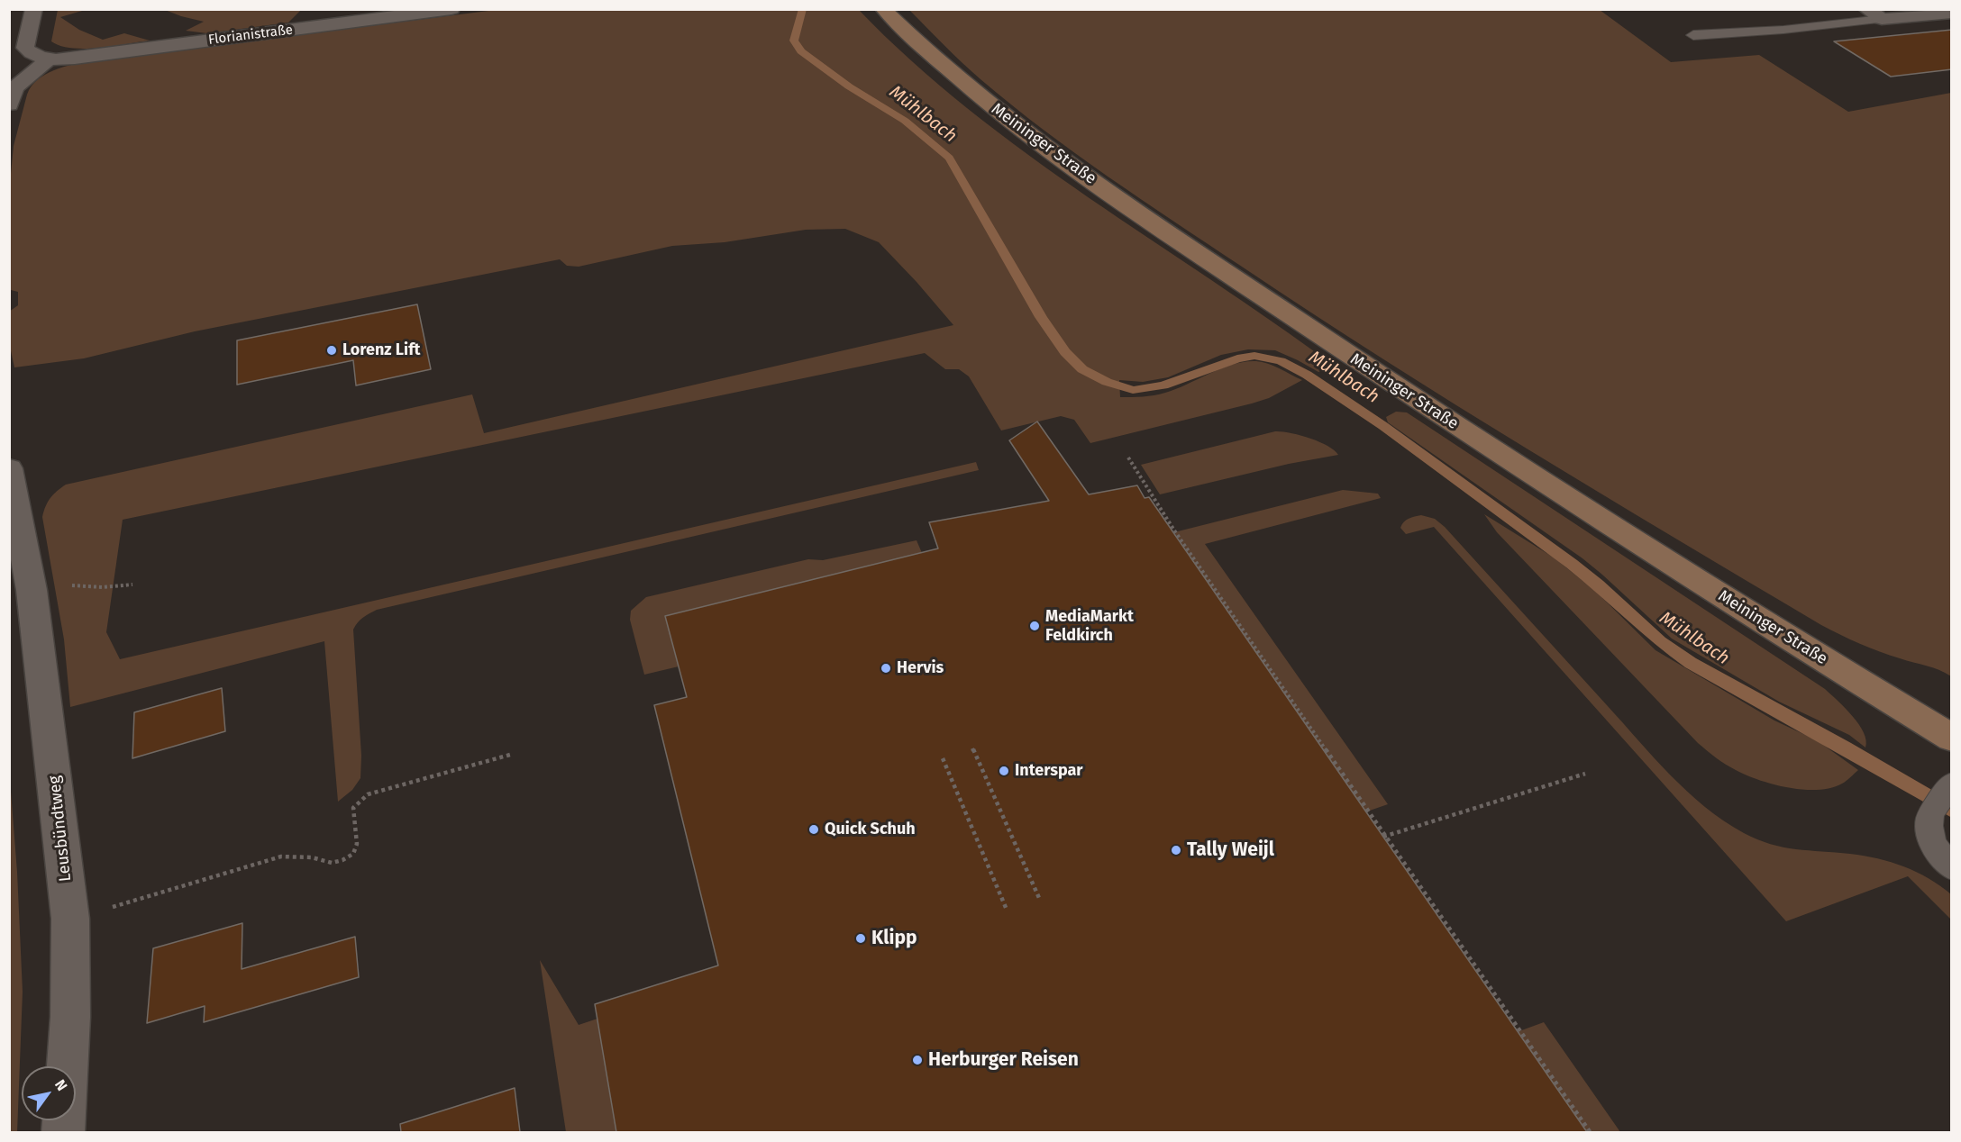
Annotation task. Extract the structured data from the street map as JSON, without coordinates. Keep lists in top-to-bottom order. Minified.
{"streets":{"main road":["Meininger Straße"],"street":["Florianistraße","Leusbündtweg"]},"water":["Mühlbach"],"places":["Lorenz Lift","MediaMarkt Feldkirch","Hervis","Interspar","Quick Schuh","Tally Weijl","Klipp","Herburger Reisen"],"north":"top right"}
